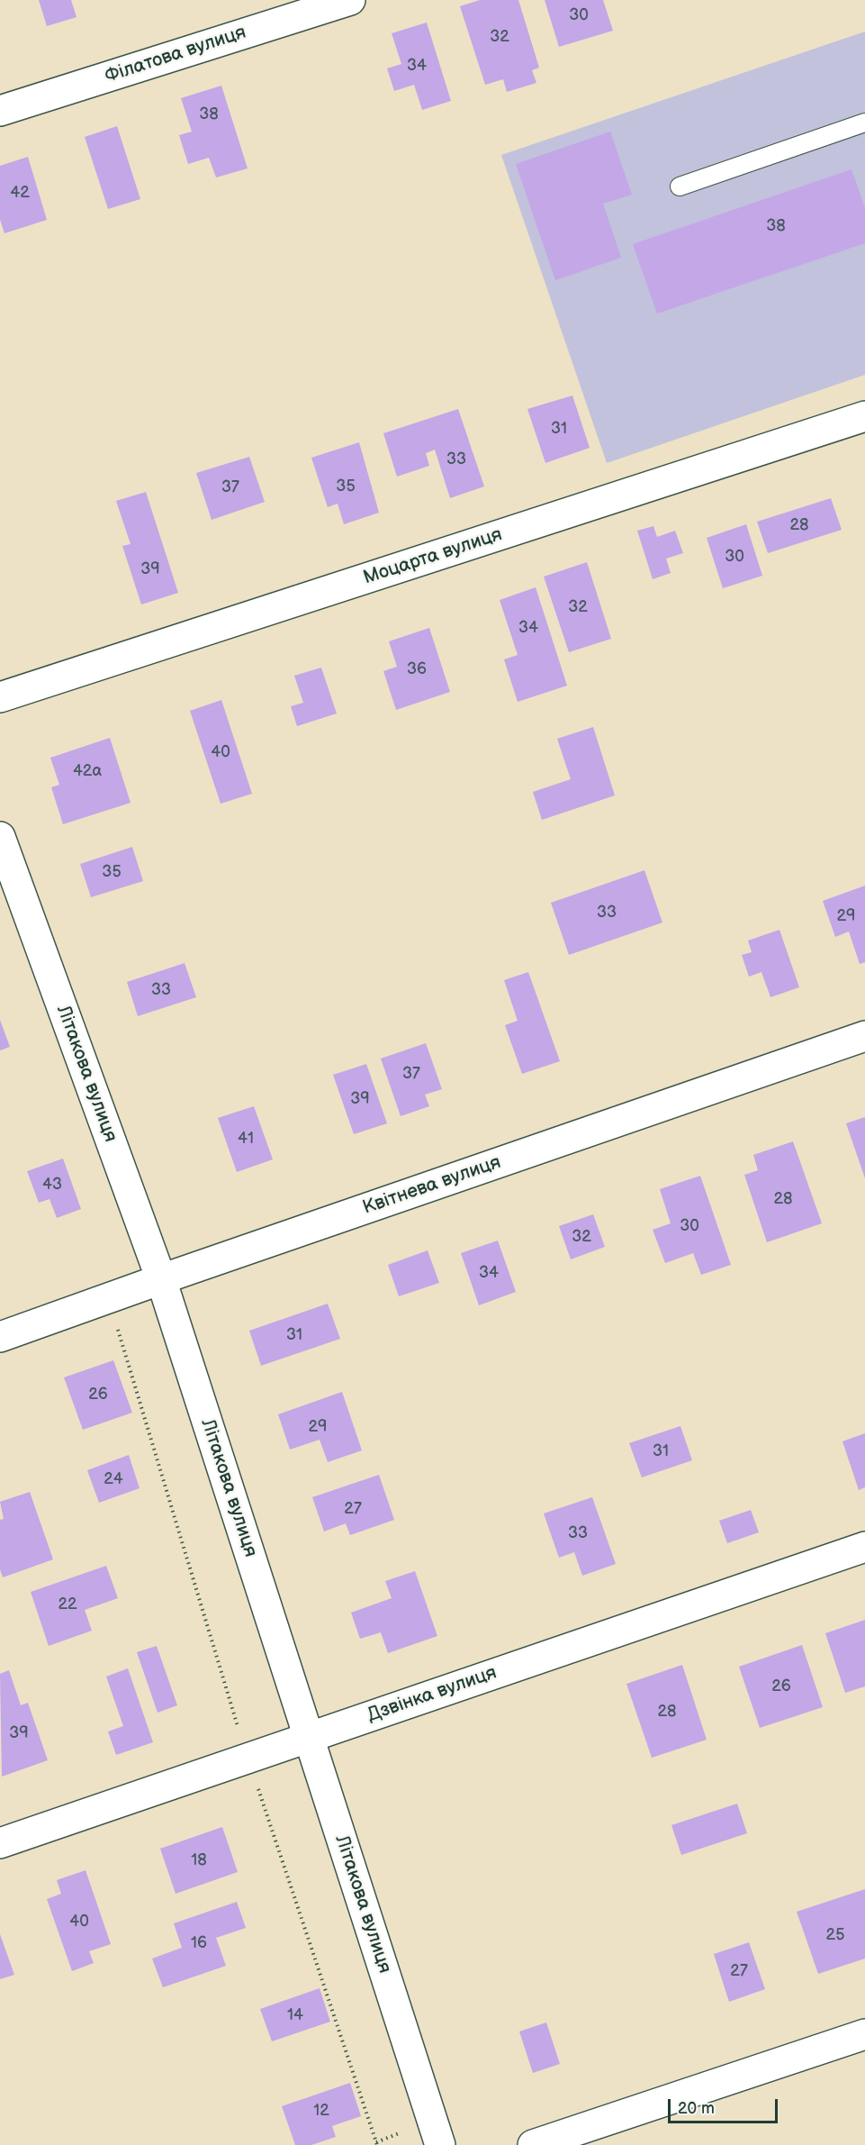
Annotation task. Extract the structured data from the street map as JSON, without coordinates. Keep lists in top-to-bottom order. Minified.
{"streets":{"street":["Філатова вулиця","Моцарта вулиця","Літакова вулиця","Квітнева вулиця","Дзвінка вулиця"]},"crossings":[["Літакова вулиця","Квітнева вулиця"],["Літакова вулиця","Дзвінка вулиця"]],"house_numbers":["30","32","34","38","42","38","31","33","35","37","28","30","39","32","34","36","40","42а","35","33","29","33","37","39","41","43","28","30","32","34","31","26","29","31","24","27","33","22","26","28","39","18","40","25","16","27","14","12"],"scale_bar":"20 m"}
